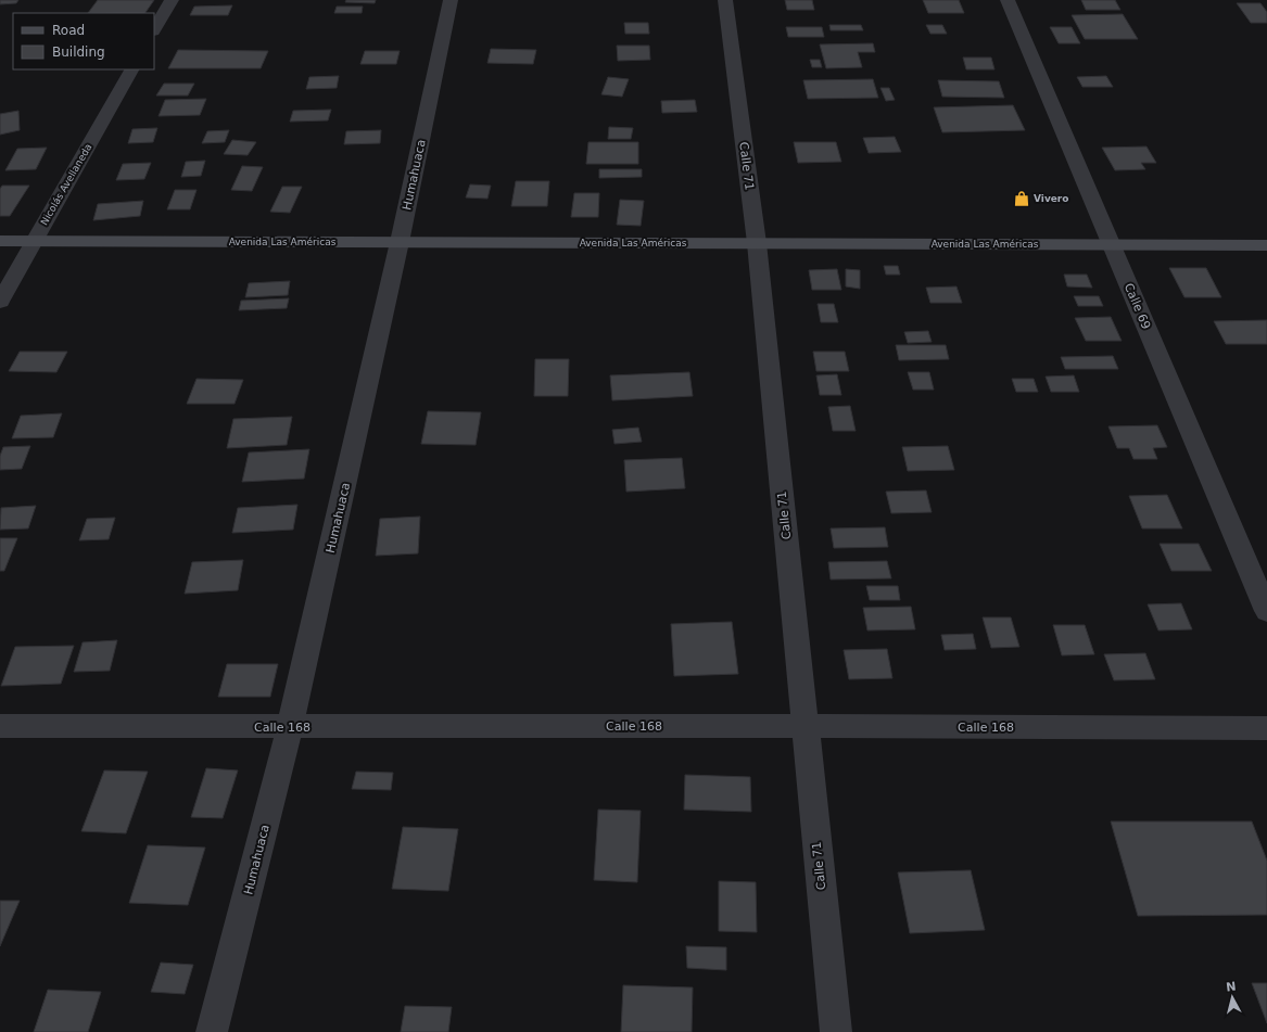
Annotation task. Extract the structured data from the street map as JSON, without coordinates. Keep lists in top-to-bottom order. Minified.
{"streets":{"main road":["Avenida Las Américas"],"street":["Calle 71","Humahuaca","Nicolás Avellaneda","Calle 69","Calle 168"]},"crossings":[["Calle 71","Avenida Las Américas"],["Calle 71","Calle 168"],["Humahuaca","Avenida Las Américas"],["Humahuaca","Calle 168"],["Nicolás Avellaneda","Avenida Las Américas"],["Avenida Las Américas","Calle 69"]],"places":{"shop":["Vivero"]},"legend":["Road","Building"],"north":"top"}
